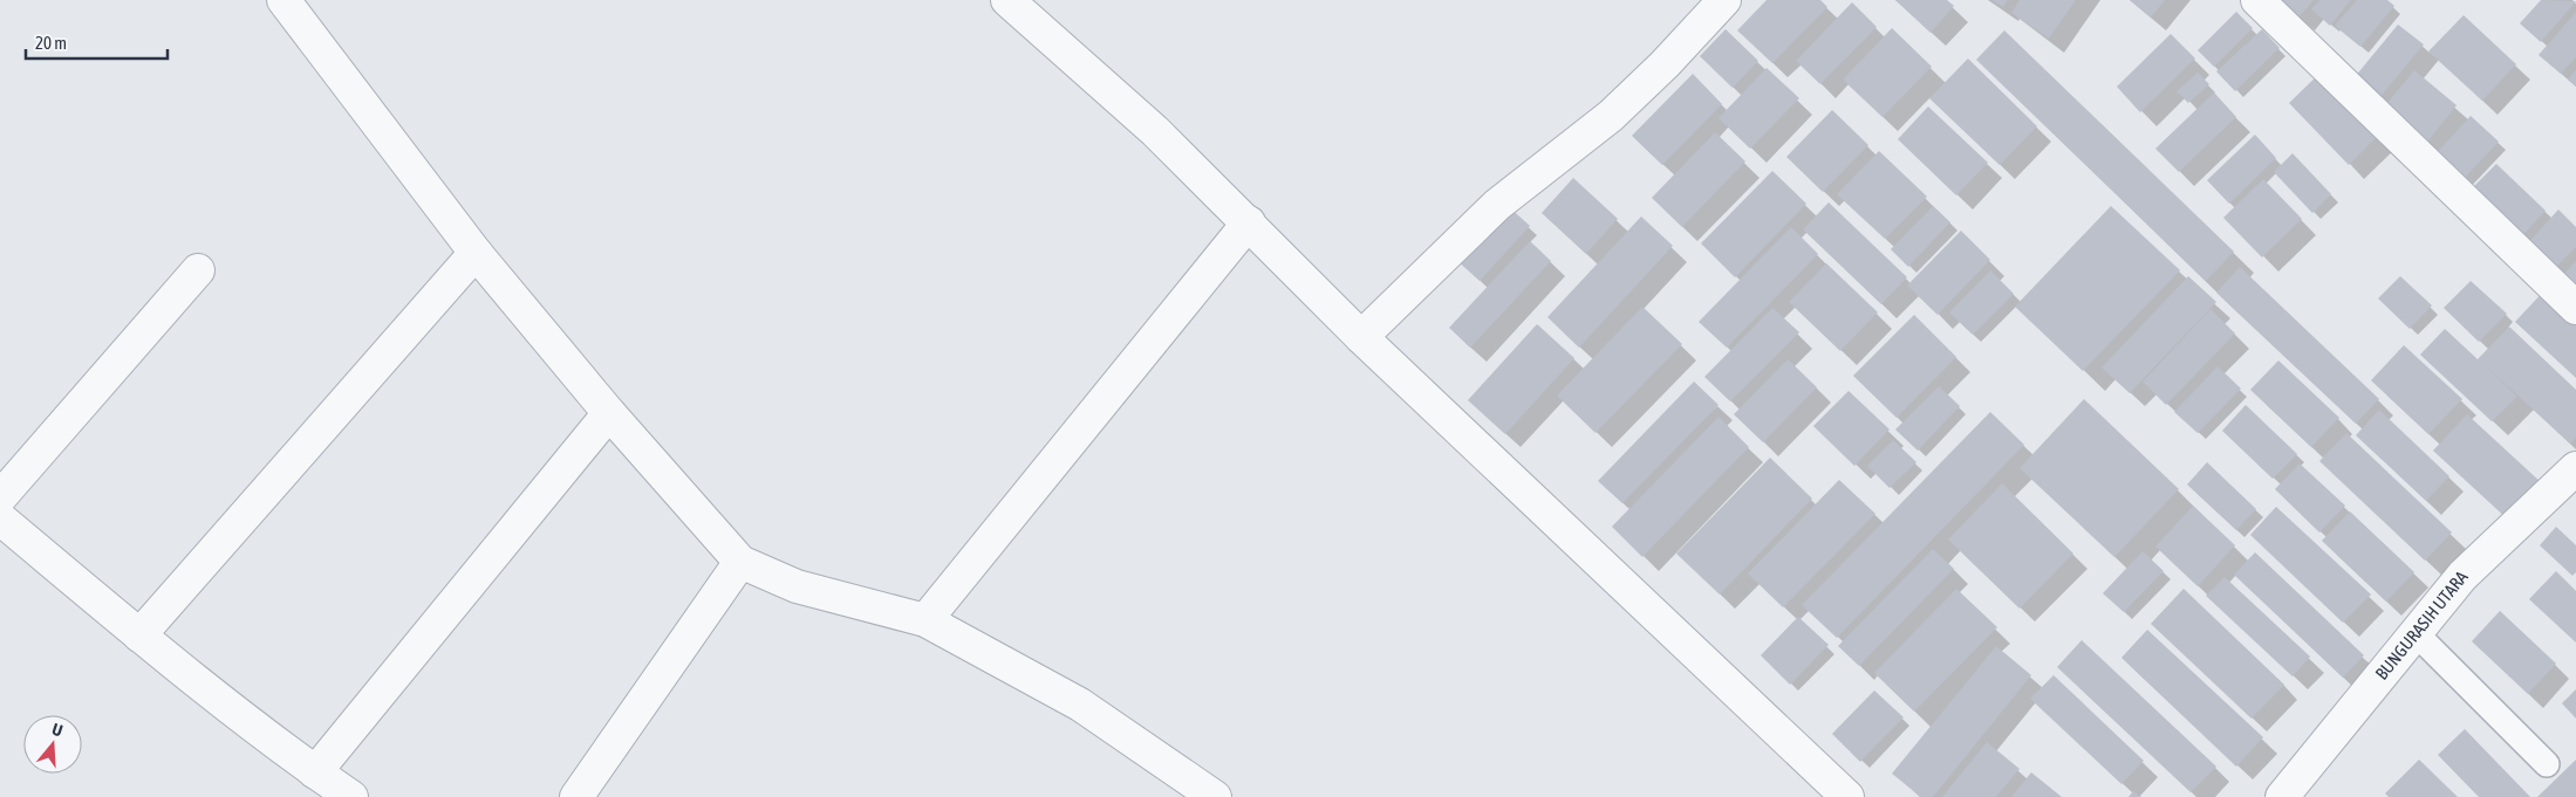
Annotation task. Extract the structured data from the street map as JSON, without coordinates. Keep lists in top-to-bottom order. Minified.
{"streets":{"street":["BUNGURASIH UTARA"]},"scale_bar":"20 m","north":"top"}
